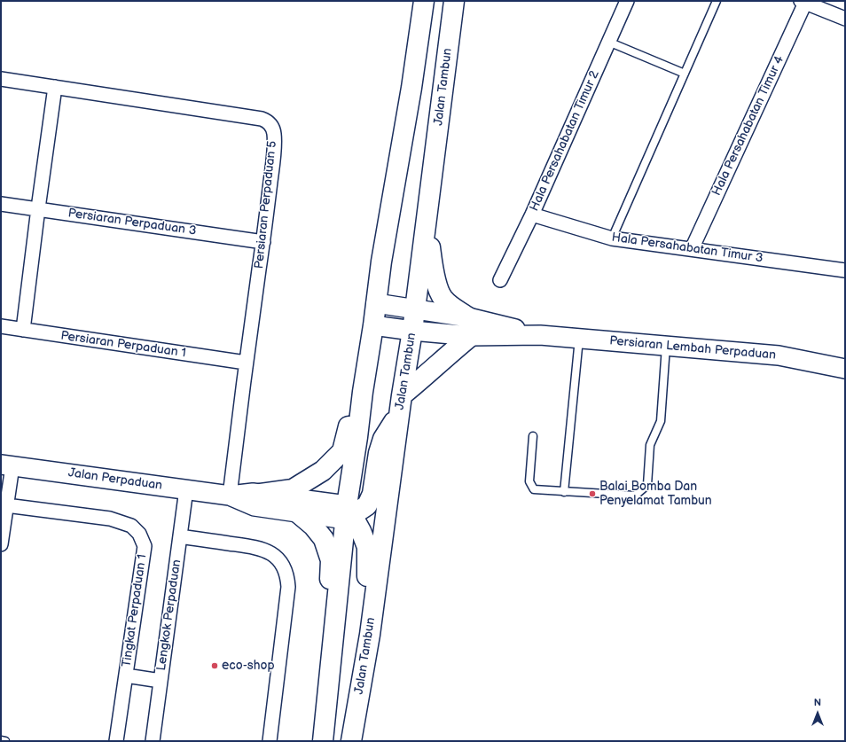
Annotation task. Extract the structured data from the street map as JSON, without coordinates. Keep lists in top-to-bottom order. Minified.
{"streets":{"main road":["Jalan Tambun","Persiaran Lembah Perpaduan","Jalan Perpaduan"],"street":["Hala Persahabatan Timur 4","Hala Persahabatan Timur 2","Persiaran Perpaduan 5","Persiaran Perpaduan 3","Hala Persahabatan Timur 3","Persiaran Perpaduan 1","Tingkat Perpaduan 1","Lengkok Perpaduan"]},"crossings":[["Jalan Tambun","Persiaran Lembah Perpaduan"],["Hala Persahabatan Timur 4","Hala Persahabatan Timur 3"],["Hala Persahabatan Timur 2","Hala Persahabatan Timur 3"],["Persiaran Perpaduan 5","Persiaran Perpaduan 3"],["Persiaran Perpaduan 5","Persiaran Perpaduan 1"],["Persiaran Perpaduan 5","Jalan Perpaduan"],["Jalan Perpaduan","Lengkok Perpaduan"]],"places":["Balai Bomba Dan Penyelamat Tambun","eco-shop"],"north":"top"}
